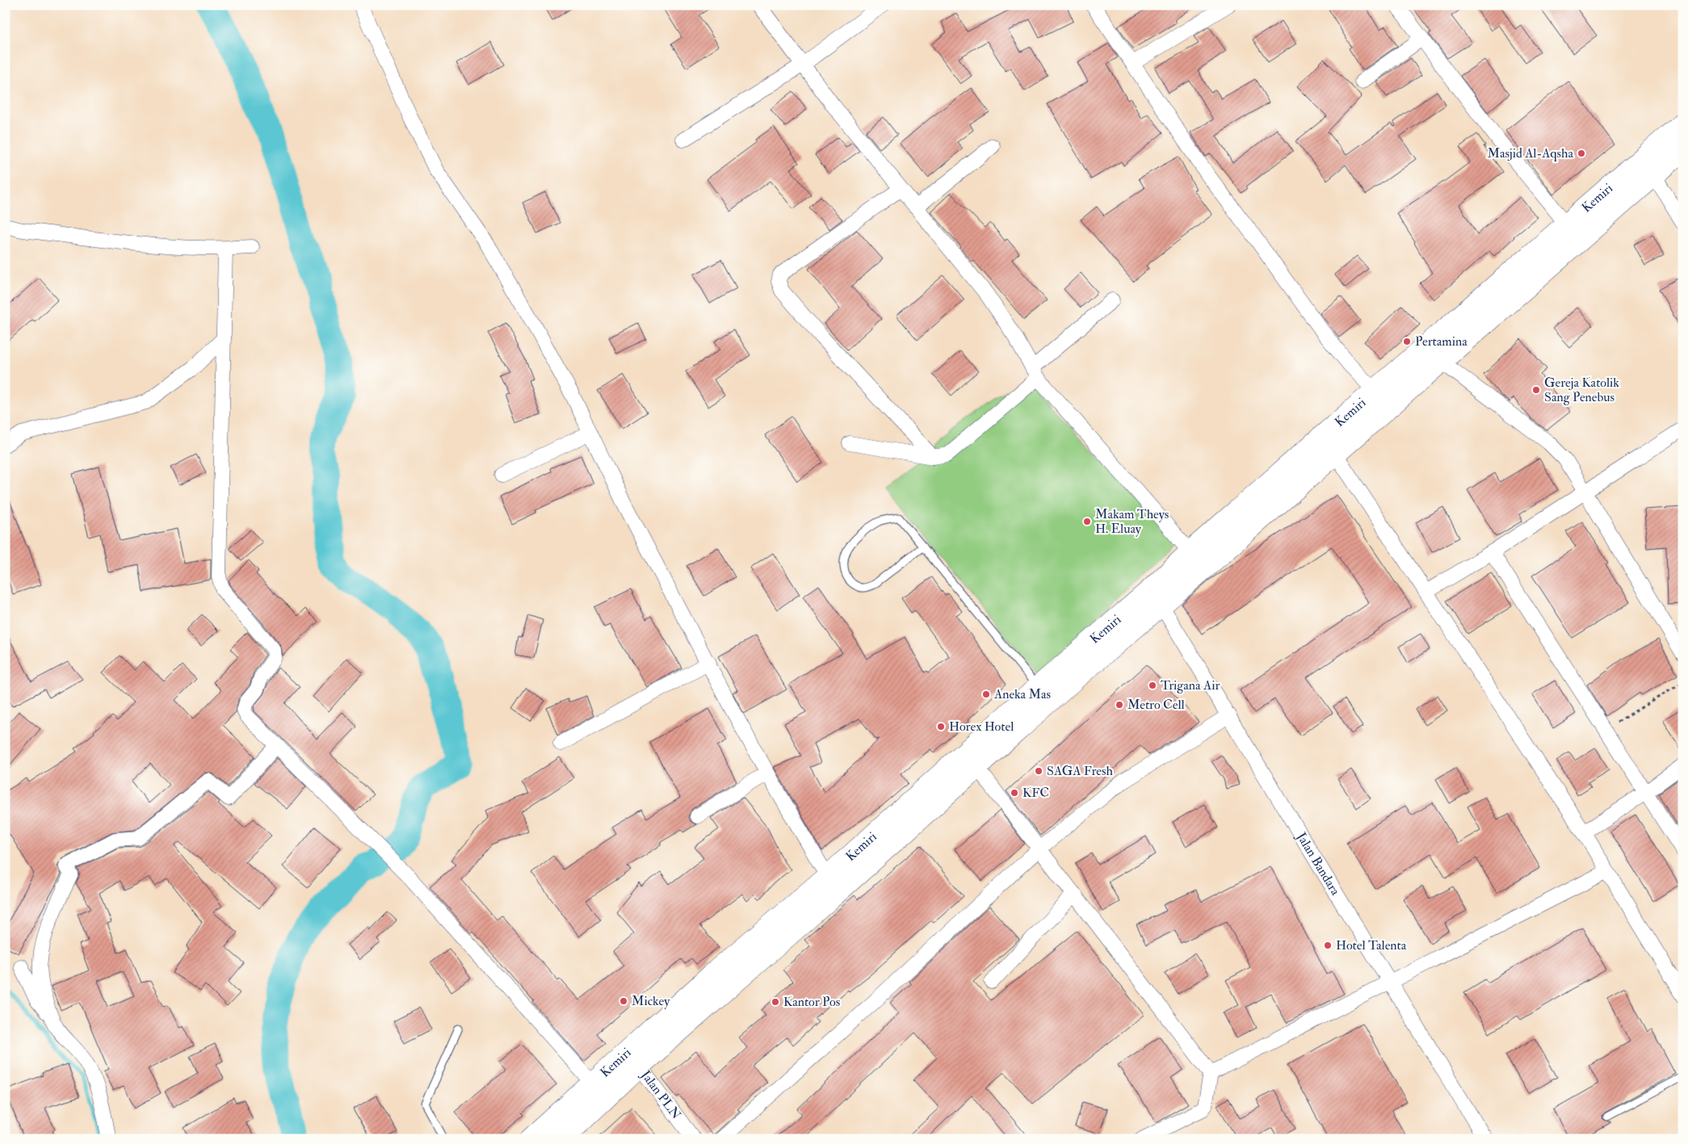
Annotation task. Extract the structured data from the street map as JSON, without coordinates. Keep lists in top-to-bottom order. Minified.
{"streets":{"highway":["Kemiri"],"street":["Jalan Bandara","Jalan PLN"]},"crossings":[["Kemiri","Jalan Bandara"],["Kemiri","Jalan PLN"]],"places":["Masjid Al-Aqsha","Pertamina","Gereja Katolik Sang Penebus","Makam Theys H. Eluay","Trigana Air","Aneka Mas","Metro Cell","Horex Hotel","SAGA Fresh","KFC","Hotel Talenta","Mickey","Kantor Pos"]}
